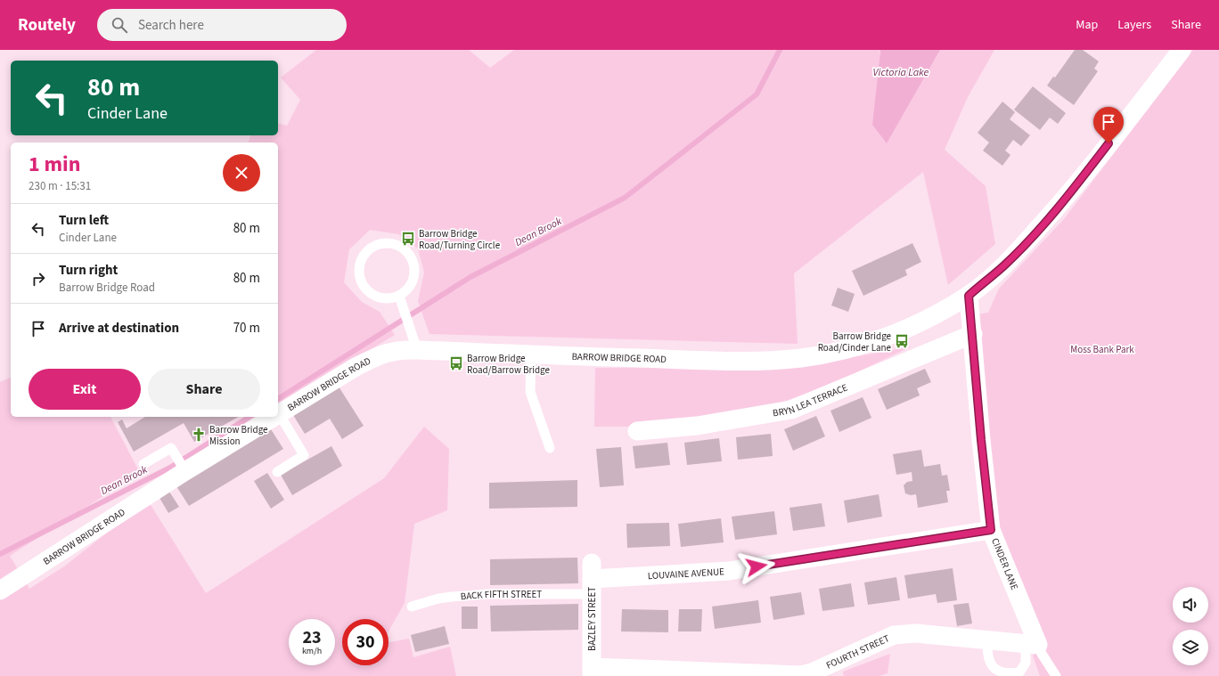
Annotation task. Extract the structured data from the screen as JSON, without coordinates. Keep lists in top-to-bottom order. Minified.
{"streets":{"street":["BARROW BRIDGE ROAD","BRYN LEA TERRACE","CINDER LANE","LOUVAINE AVENUE","BAZLEY STREET","FOURTH STREET"],"lane":["BACK FIFTH STREET"]},"crossings":[["BARROW BRIDGE ROAD","CINDER LANE"],["BRYN LEA TERRACE","CINDER LANE"],["CINDER LANE","LOUVAINE AVENUE"],["CINDER LANE","FOURTH STREET"],["LOUVAINE AVENUE","BACK FIFTH STREET"],["LOUVAINE AVENUE","BAZLEY STREET"],["BACK FIFTH STREET","BAZLEY STREET"],["BAZLEY STREET","FOURTH STREET"]],"water":["Victoria Lake","Dean Brook"],"parks":["Moss Bank Park"],"places":{"bus stop":["Barrow Bridge Road/Turning Circle","Barrow Bridge Road/Cinder Lane","Barrow Bridge Road/Barrow Bridge"],"church":["Barrow Bridge Mission"]},"page":{"header":"Routely","search":"Search here","nav":["Map","Layers","Share"],"turn":["80 m","Cinder Lane"],"heading":["1 min","230 m · 15:31"],"list":[{"name":"Turn left","note":"Cinder Lane","value":"80 m"},{"name":"Turn right","note":"Barrow Bridge Road","value":"80 m"},{"name":"Arrive at destination","value":"70 m"}],"buttons":["Exit","Share"],"speed":"23 km/h","limit":"30"}}
